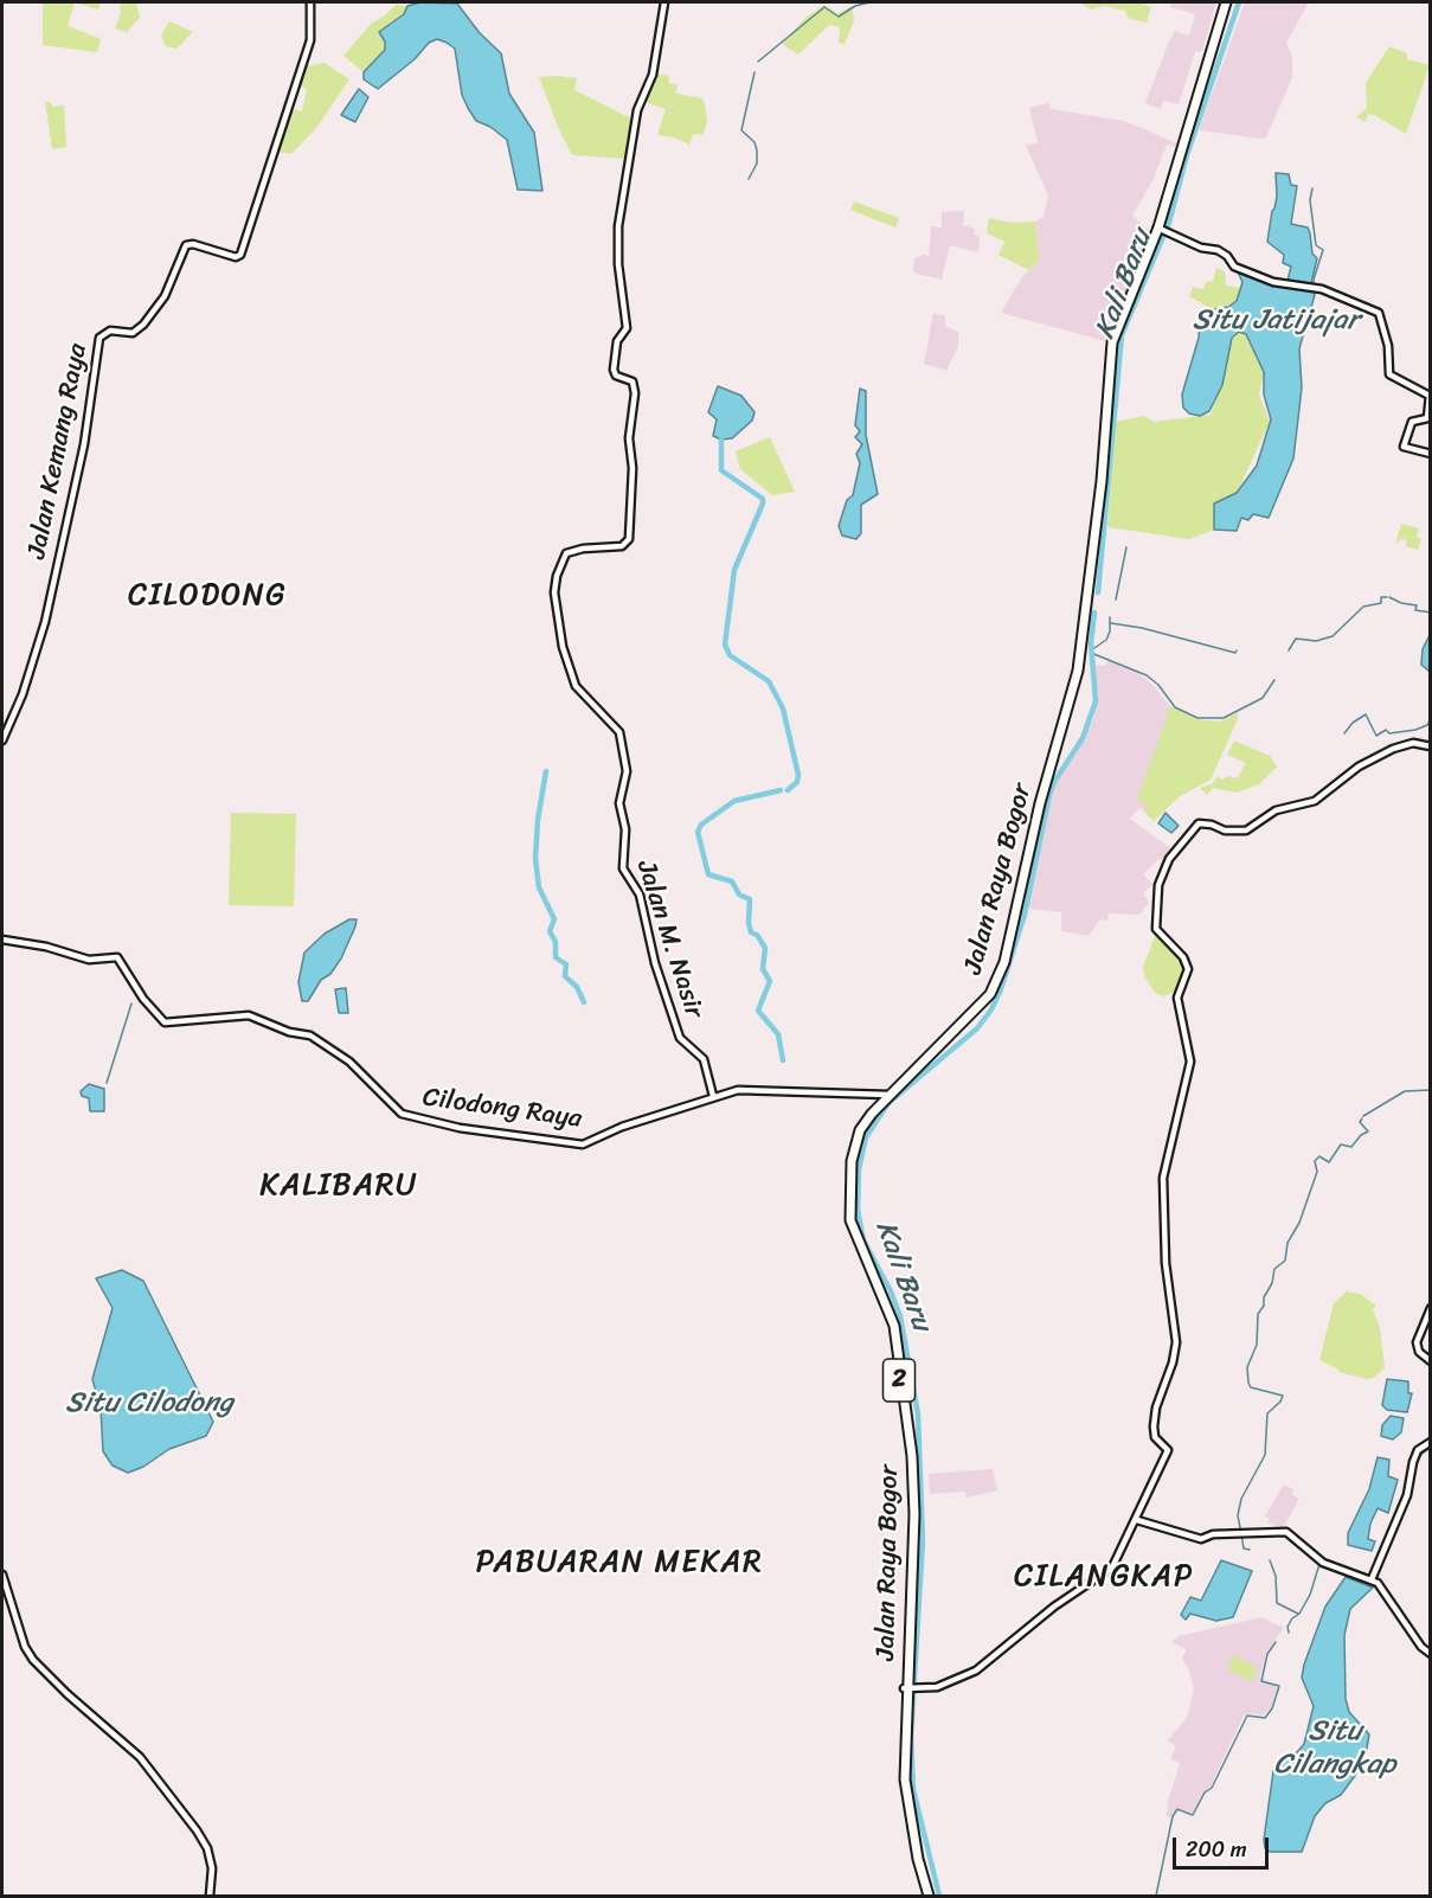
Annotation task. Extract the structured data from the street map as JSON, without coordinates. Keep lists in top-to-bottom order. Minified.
{"streets":{"highway":["Jalan Raya Bogor","2"],"street":["Jalan Kemang Raya","Jalan M. Nasir","Cilodong Raya"]},"crossings":[["Jalan Raya Bogor","Cilodong Raya"],["Jalan M. Nasir","Cilodong Raya"]],"districts":["CILODONG","KALIBARU","PABUARAN MEKAR","CILANGKAP"],"water":["Kali Baru","Situ Jatijajar","Situ Cilodong","Situ Cilangkap"],"scale_bar":"200 m"}
